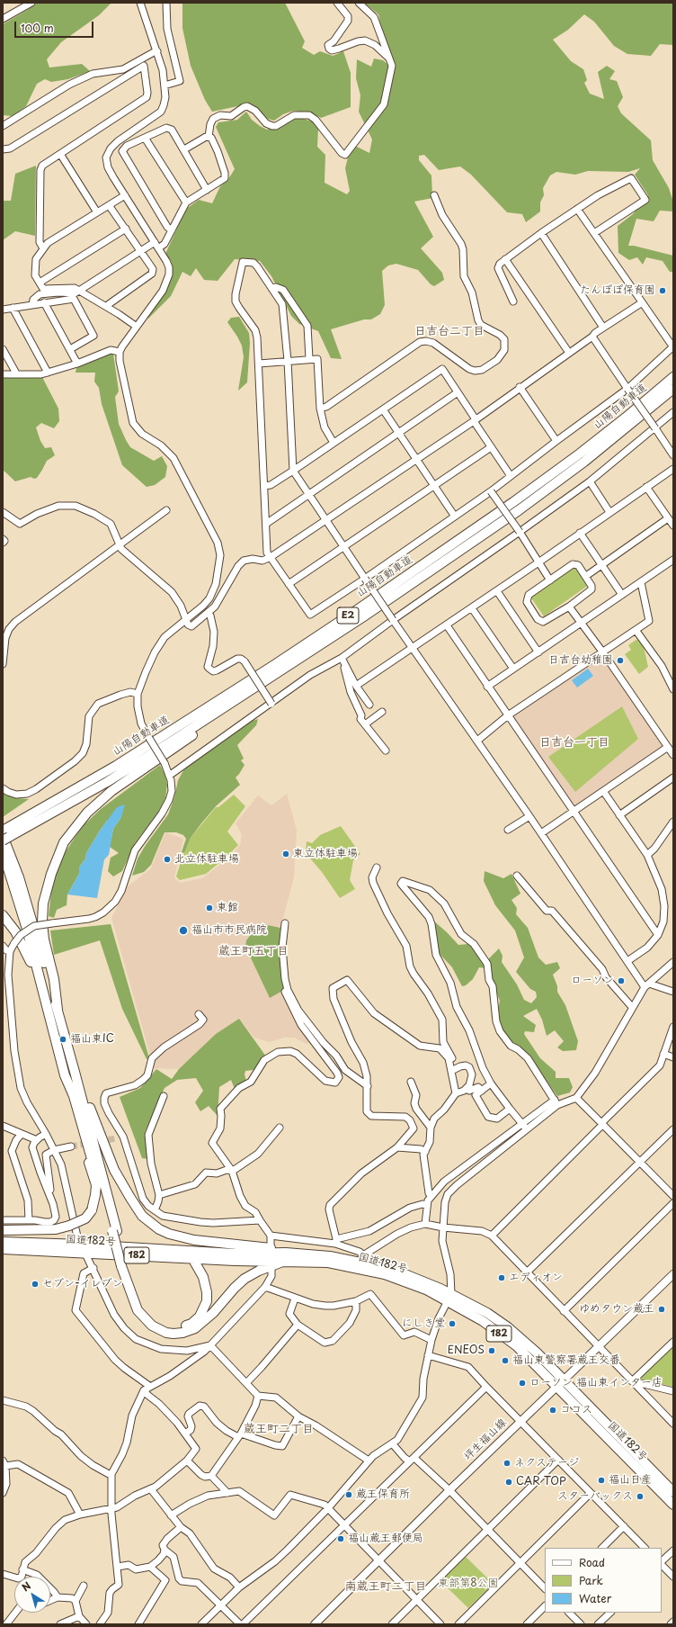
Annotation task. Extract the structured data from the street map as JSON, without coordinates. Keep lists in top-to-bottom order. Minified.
{"streets":{"highway":["山陽自動車道","E2","国道182号","182"],"main road":["坪生福山線"]},"crossings":[["国道182号","坪生福山線"]],"districts":["日吉台二丁目","日吉台一丁目","蔵王町五丁目","蔵王町二丁目","南蔵王町二丁目"],"parks":["東部第8公園"],"places":["たんぽぽ保育園","日吉台幼稚園","東立体駐車場","北立体駐車場","東館","福山市市民病院","ローソン","福山東IC","エディオン","セブン-イレブン","ゆめタウン蔵王","にしき堂","ENEOS","福山東警察署蔵王交番","ローソン 福山東インター店","ココス","ネクステージ","福山日産","CAR TOP","蔵王保育所","スターバックス","福山蔵王郵便局"],"legend":["Road","Park","Water"],"scale_bar":"100 m","north":"top left"}
